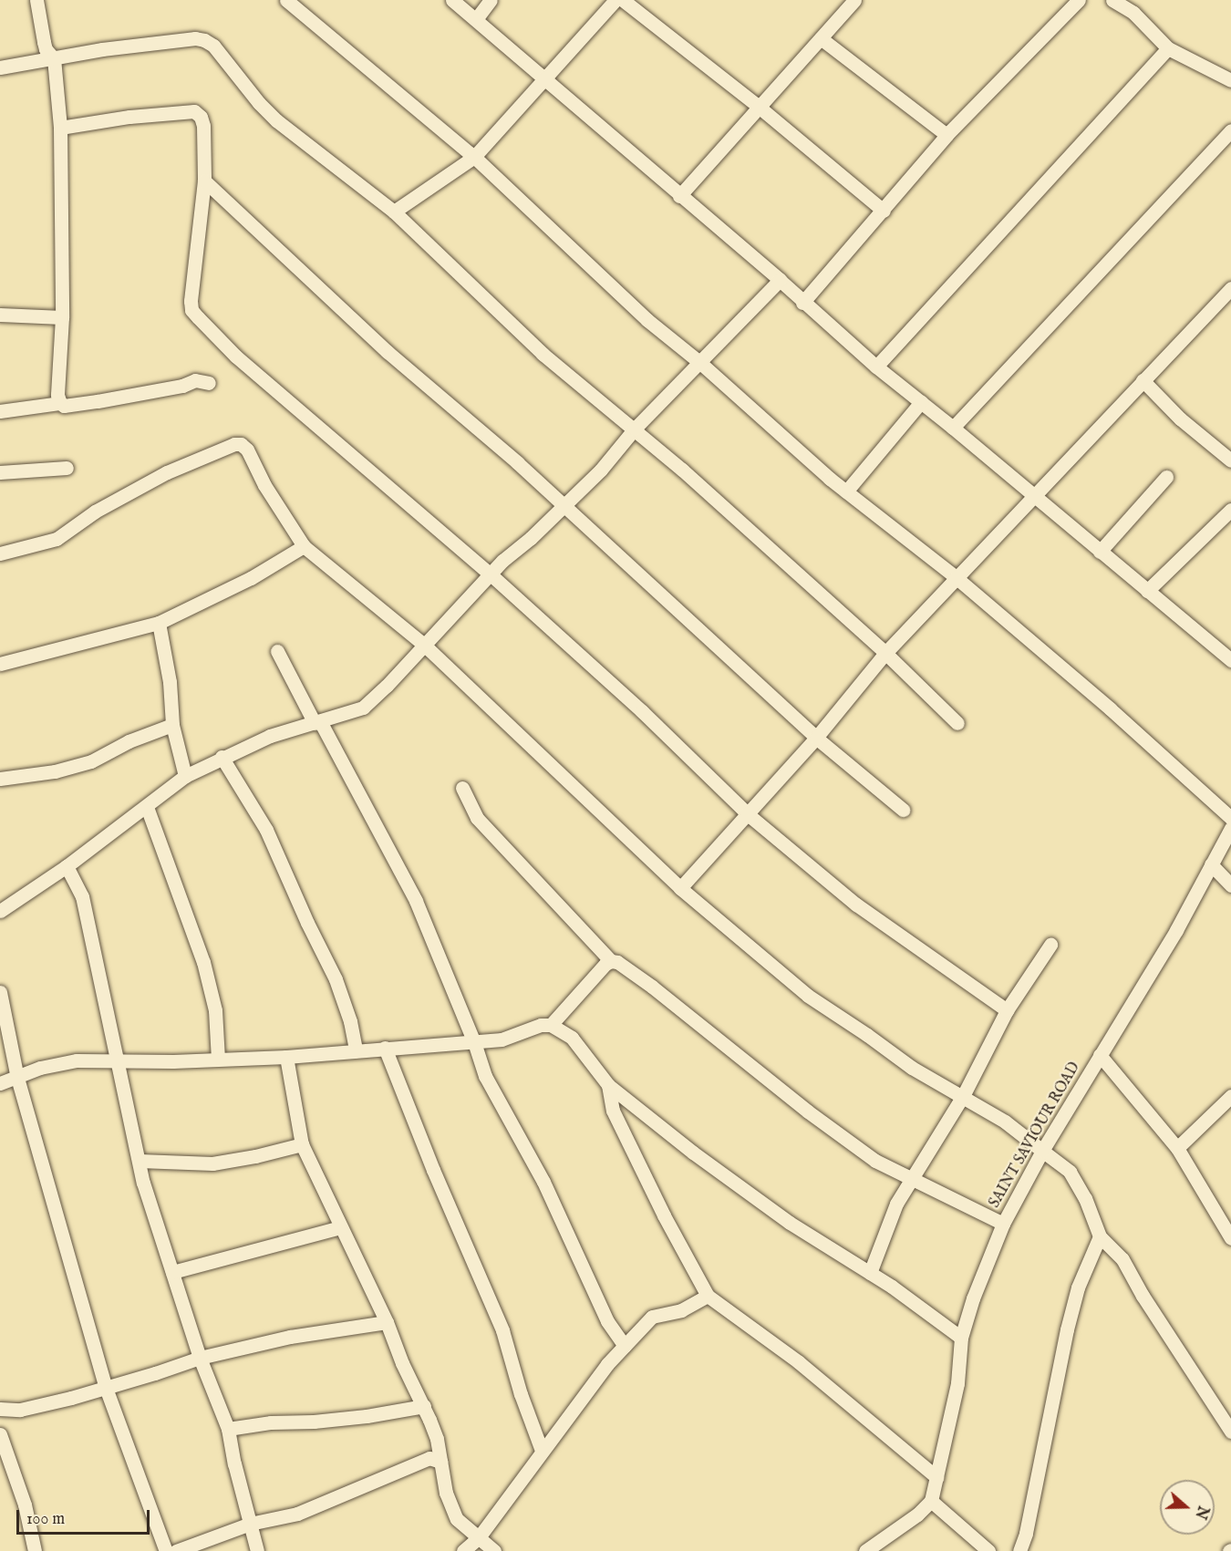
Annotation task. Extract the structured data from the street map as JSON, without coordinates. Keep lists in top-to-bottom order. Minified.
{"streets":{"street":["SAINT SAVIOUR ROAD"]},"scale_bar":"100 m","north":"right"}
